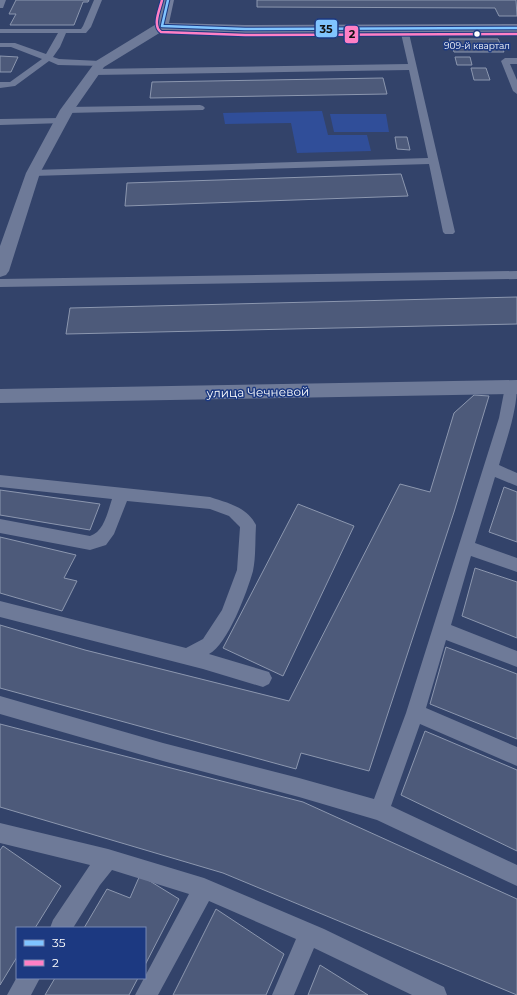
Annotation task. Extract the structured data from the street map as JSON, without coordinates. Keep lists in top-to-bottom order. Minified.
{"streets":{"street":["улица Чечневой"]},"places":["909-й квартал"],"lines":["transit line 35","transit line 2"],"legend":["35","2"]}
